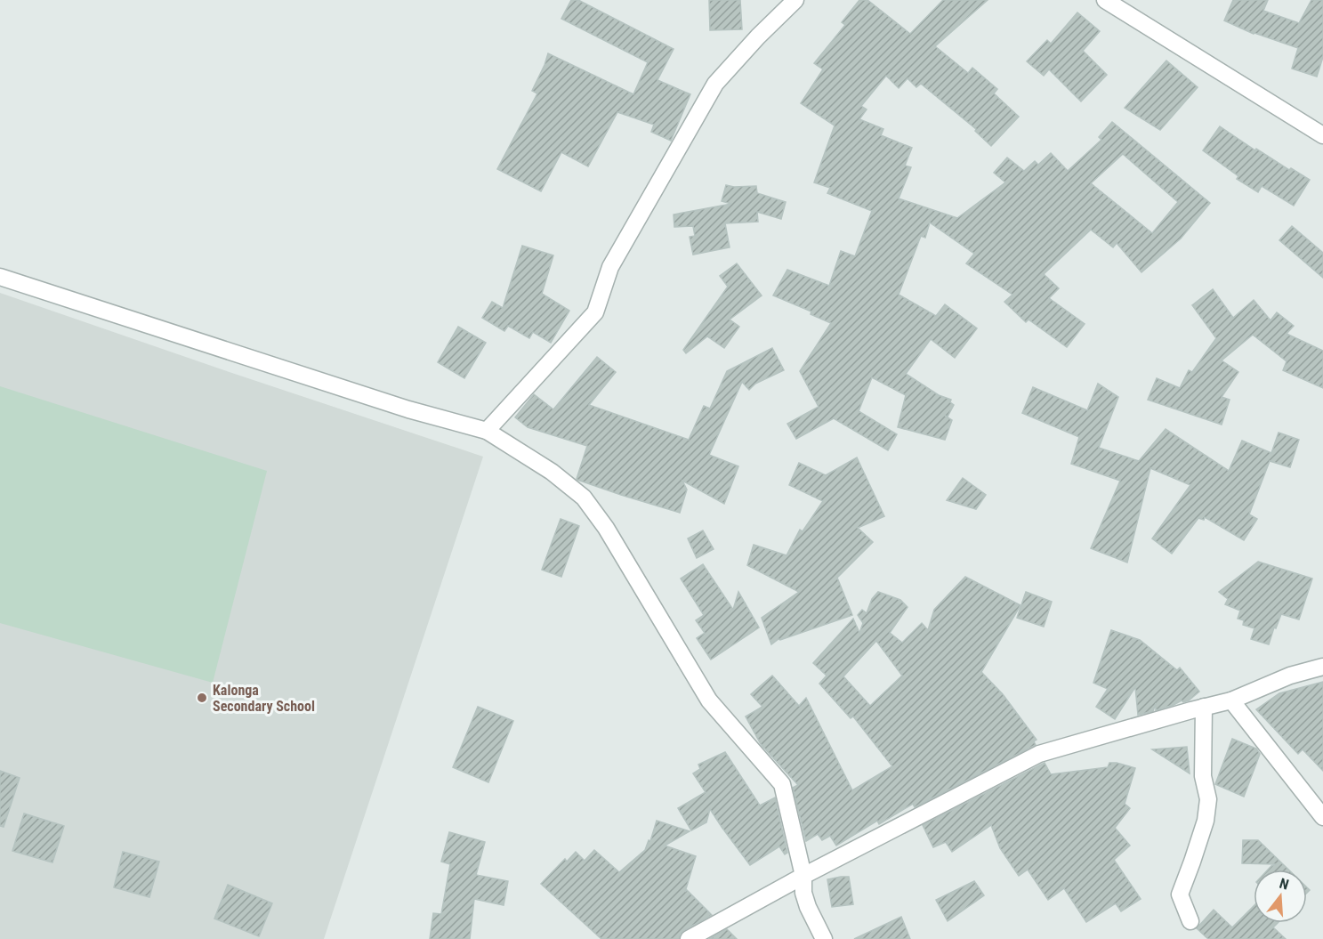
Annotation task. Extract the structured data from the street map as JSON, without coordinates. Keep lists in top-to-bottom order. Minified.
{"places":["Kalonga Secondary School"],"north":"top"}
